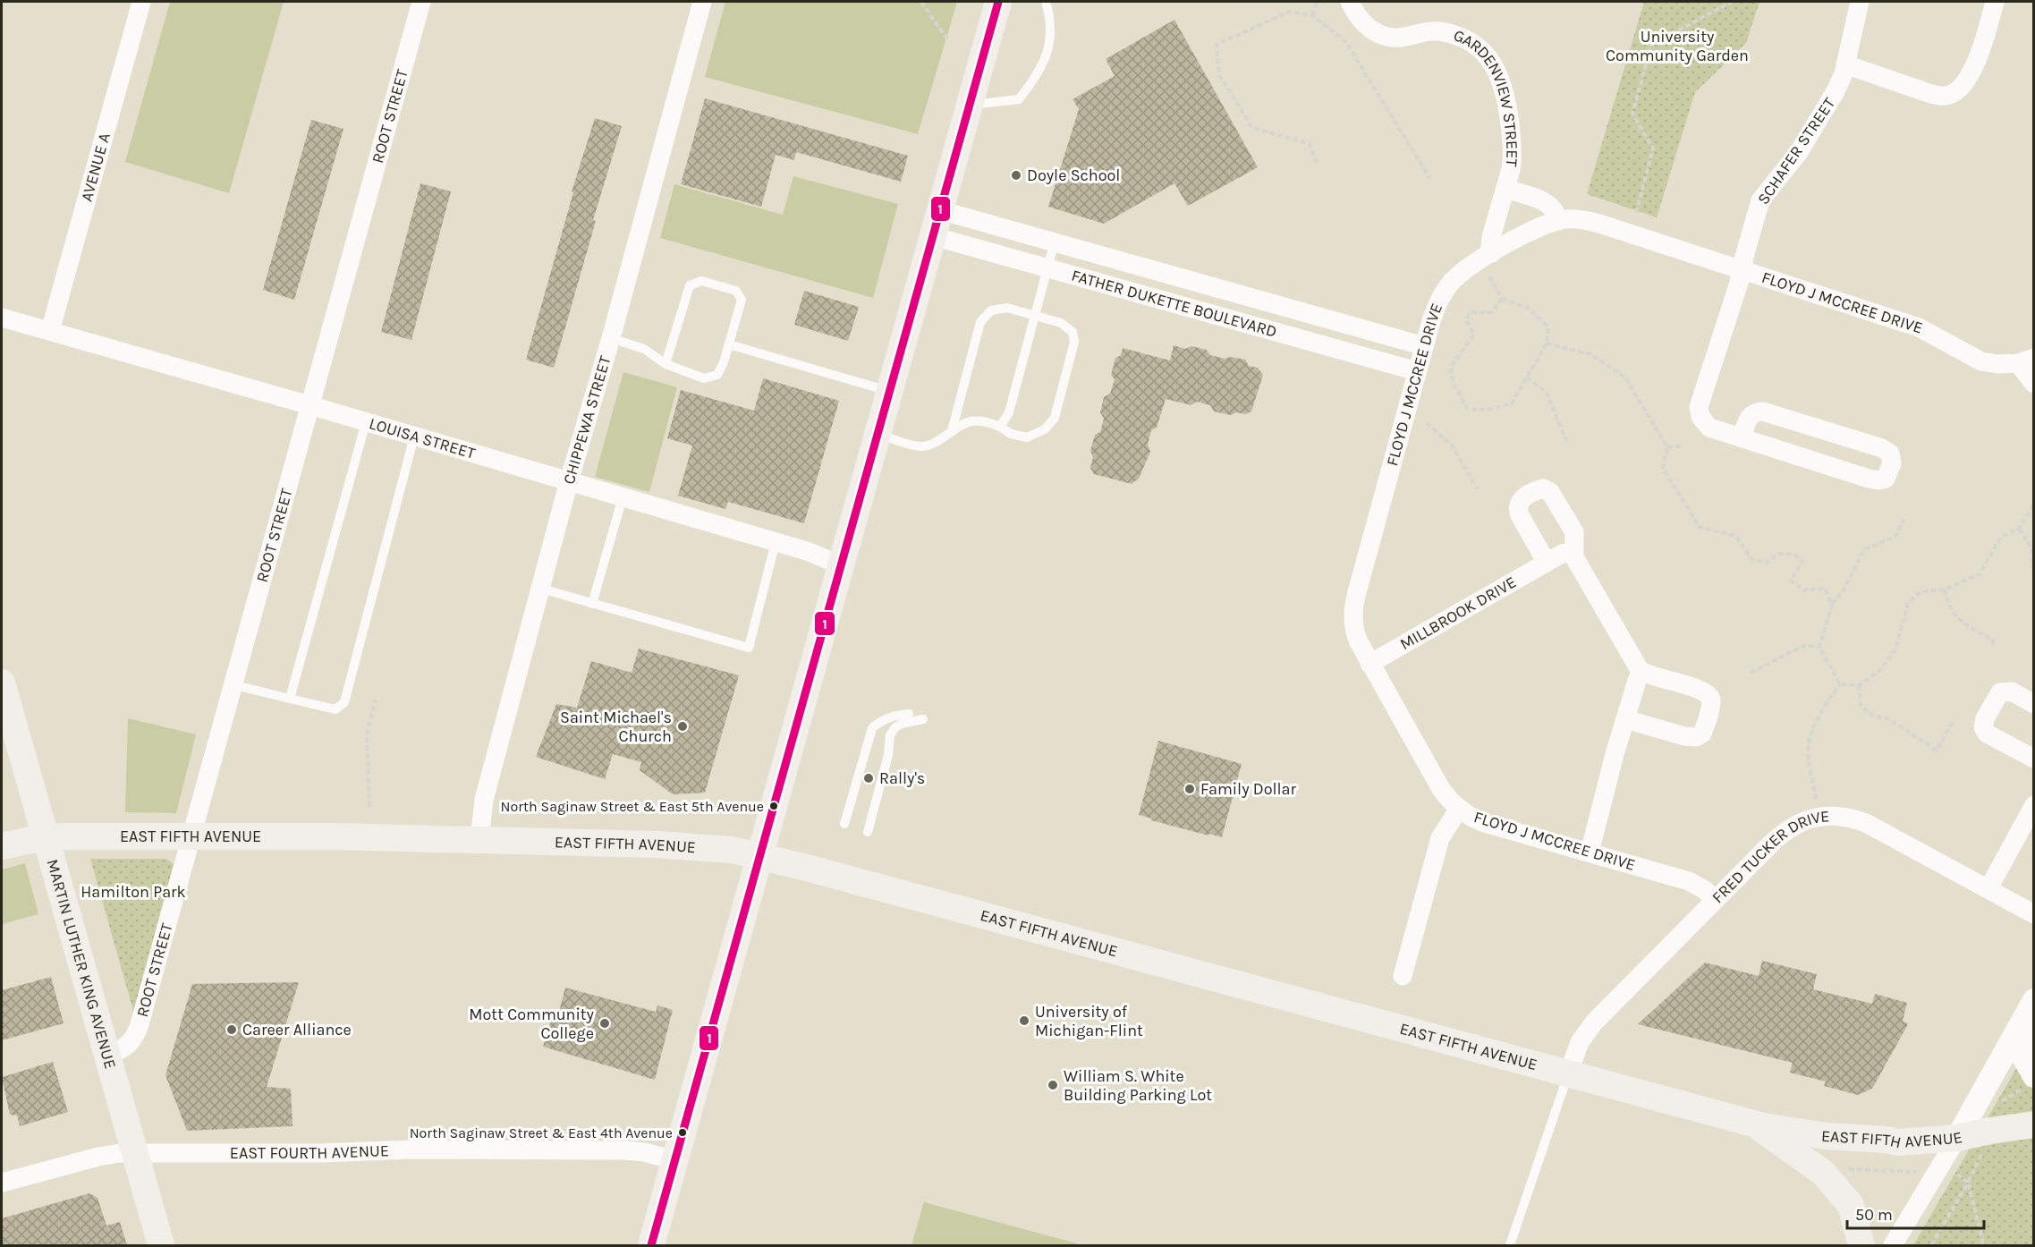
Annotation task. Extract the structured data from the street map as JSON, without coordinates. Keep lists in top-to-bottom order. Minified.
{"streets":{"main road":["EAST FIFTH AVENUE","MARTIN LUTHER KING AVENUE"],"street":["GARDENVIEW STREET","ROOT STREET","SCHAFER STREET","AVENUE A","FLOYD J MCCREE DRIVE","FATHER DUKETTE BOULEVARD","CHIPPEWA STREET","LOUISA STREET","MILLBROOK DRIVE","FRED TUCKER DRIVE","EAST FOURTH AVENUE"]},"crossings":[["GARDENVIEW STREET","FLOYD J MCCREE DRIVE"],["ROOT STREET","LOUISA STREET"],["ROOT STREET","EAST FIFTH AVENUE"],["ROOT STREET","MARTIN LUTHER KING AVENUE"],["SCHAFER STREET","FLOYD J MCCREE DRIVE"],["AVENUE A","LOUISA STREET"],["FLOYD J MCCREE DRIVE","FATHER DUKETTE BOULEVARD"],["FLOYD J MCCREE DRIVE","MILLBROOK DRIVE"],["FLOYD J MCCREE DRIVE","FRED TUCKER DRIVE"],["CHIPPEWA STREET","LOUISA STREET"],["CHIPPEWA STREET","EAST FIFTH AVENUE"],["EAST FIFTH AVENUE","FRED TUCKER DRIVE"],["EAST FIFTH AVENUE","MARTIN LUTHER KING AVENUE"],["MARTIN LUTHER KING AVENUE","EAST FOURTH AVENUE"]],"parks":["University Community Garden","Hamilton Park"],"places":["Doyle School","Saint Michael's Church","Rally's","Family Dollar","North Saginaw Street & East 5th Avenue","University of Michigan-Flint","Mott Community College","Career Alliance","William S. White Building Parking Lot","North Saginaw Street & East 4th Avenue"],"lines":["transit line 1"],"scale_bar":"50 m"}
